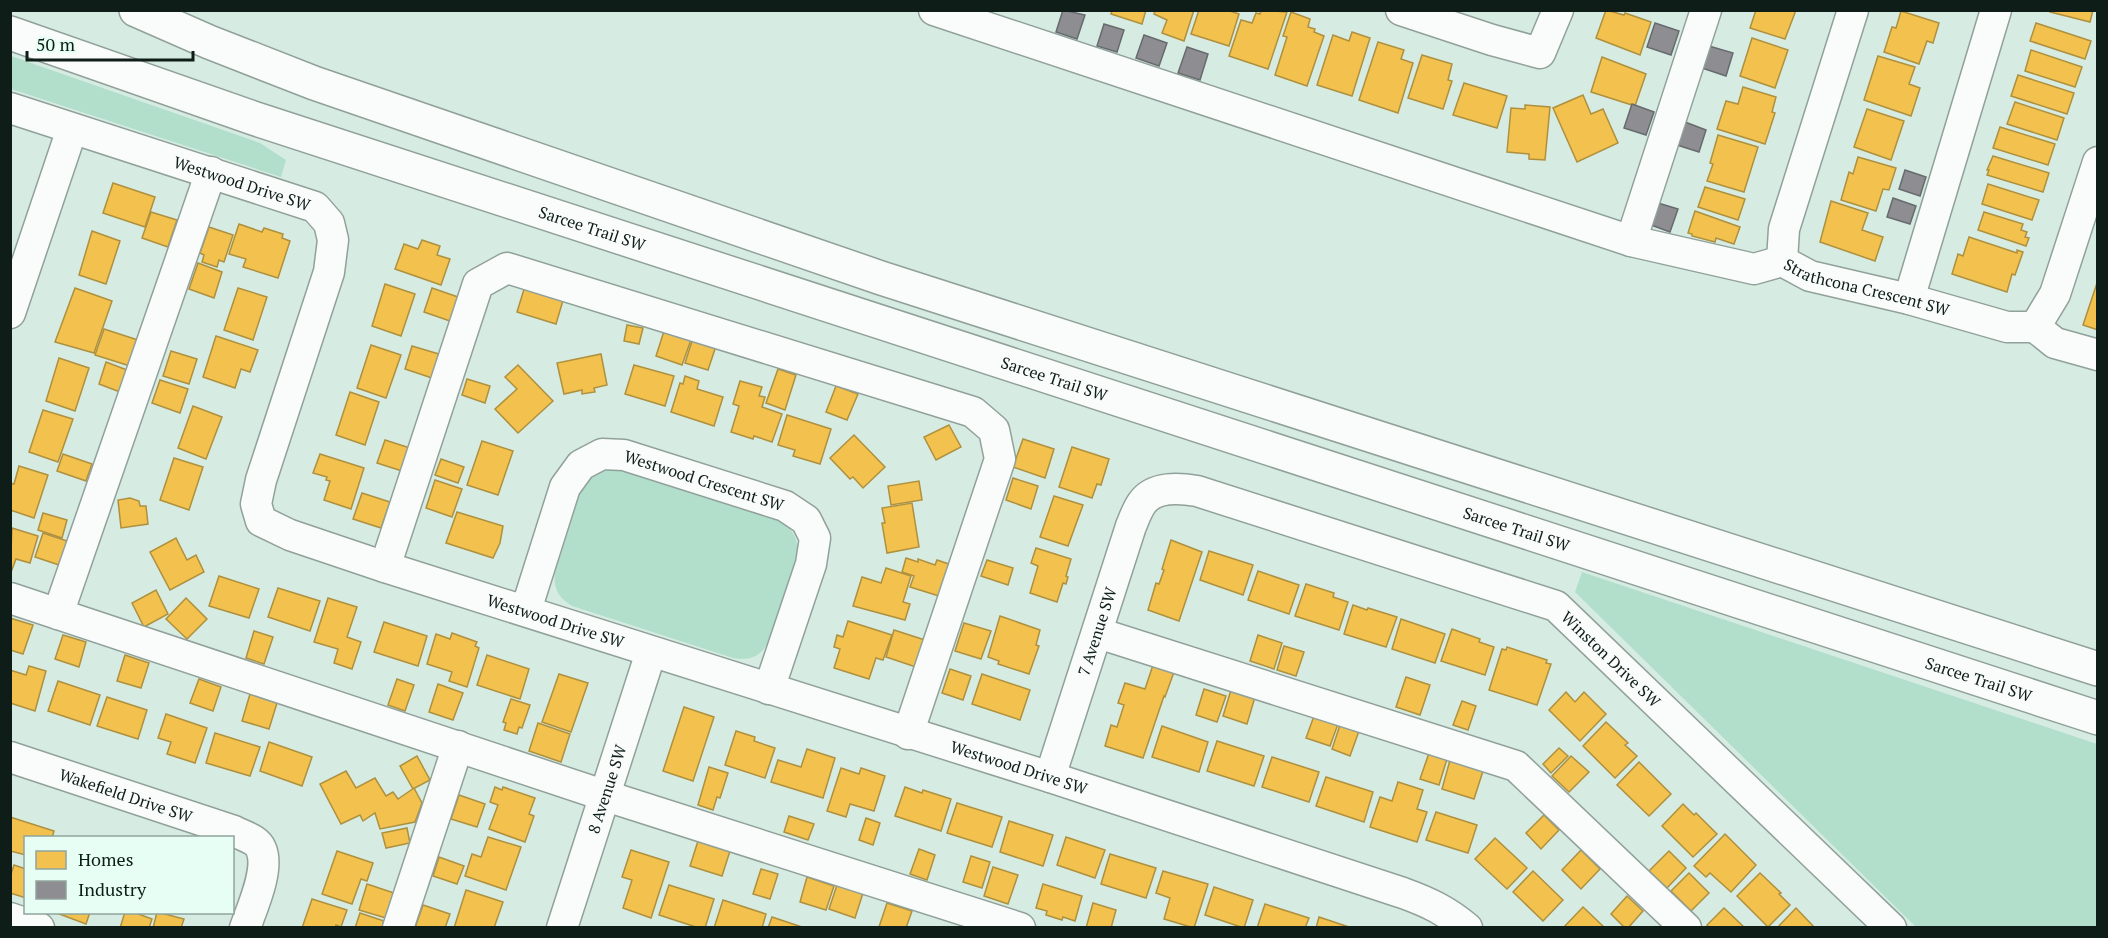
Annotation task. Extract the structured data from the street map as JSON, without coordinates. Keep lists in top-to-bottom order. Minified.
{"streets":{"highway":["Sarcee Trail SW"],"street":["Westwood Drive SW","Strathcona Crescent SW","Westwood Crescent SW","7 Avenue SW","Winston Drive SW","8 Avenue SW","Wakefield Drive SW"]},"crossings":[["Westwood Drive SW","Westwood Crescent SW"],["Westwood Drive SW","7 Avenue SW"],["Westwood Drive SW","8 Avenue SW"],["7 Avenue SW","Winston Drive SW"]],"legend":["Homes","Industry"],"scale_bar":"50 m"}
